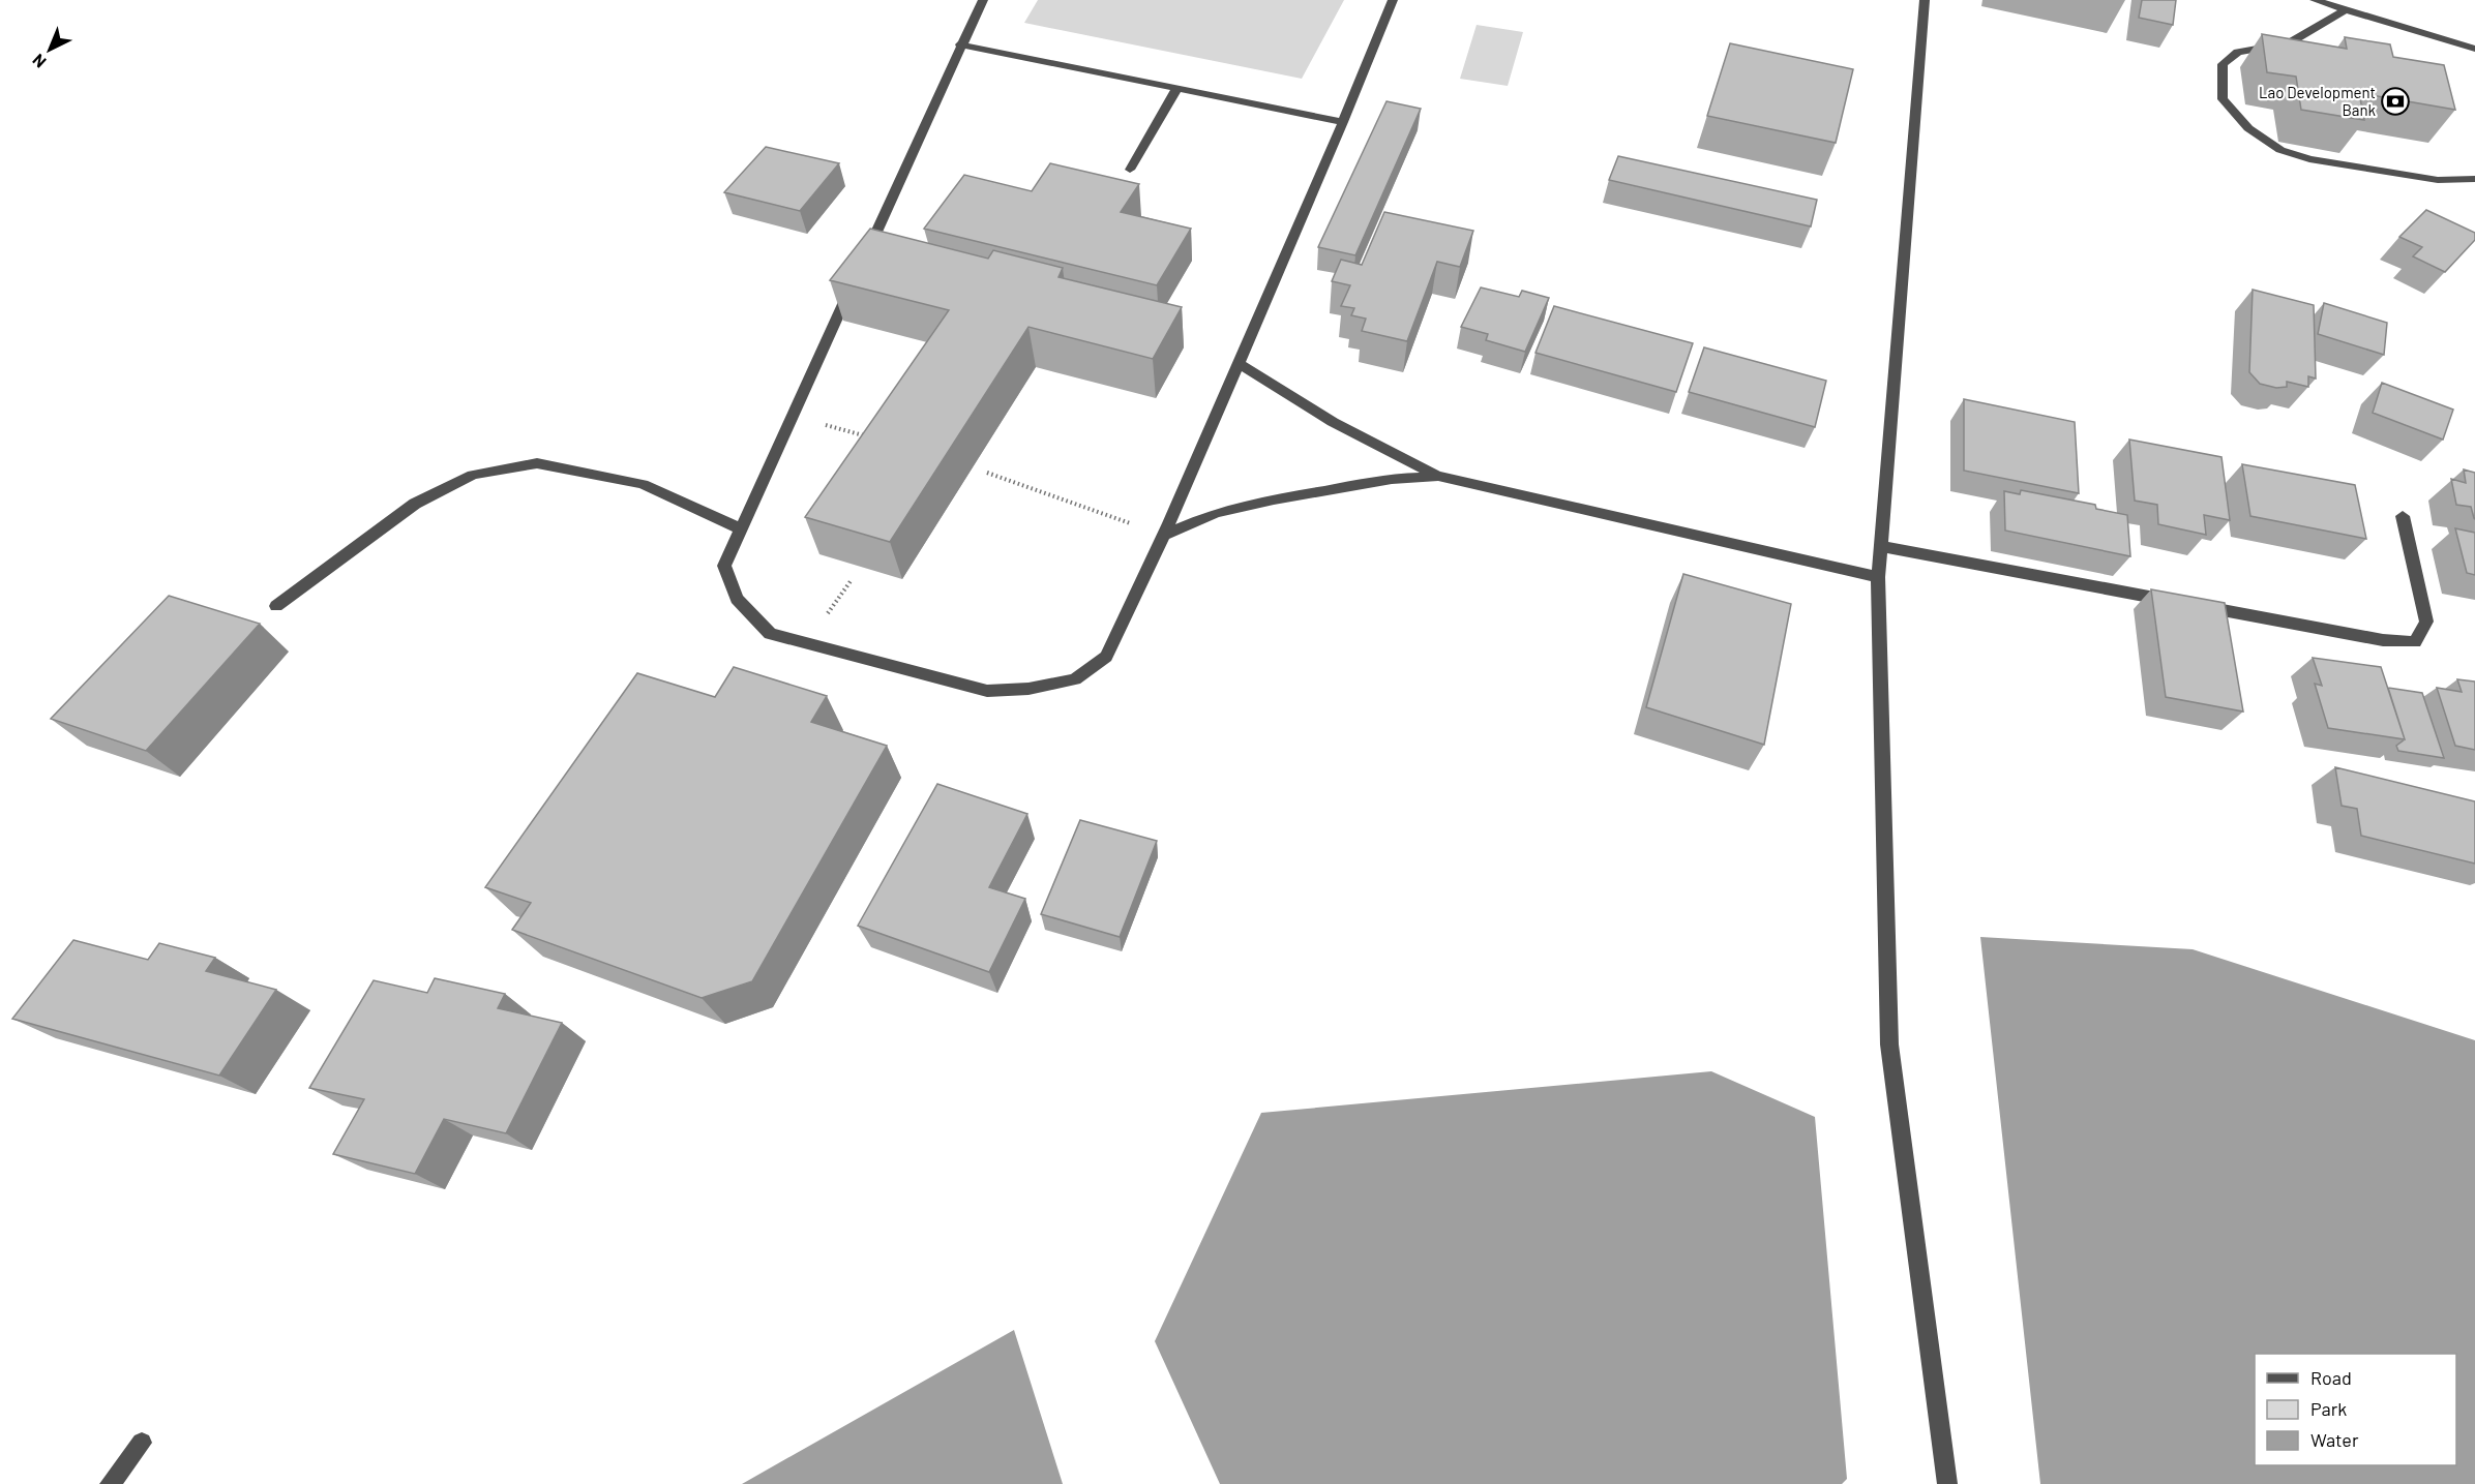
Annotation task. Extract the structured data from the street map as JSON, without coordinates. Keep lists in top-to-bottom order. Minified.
{"places":{"bank":["Lao Development Bank"]},"legend":["Road","Park","Water"],"north":"bottom left"}
